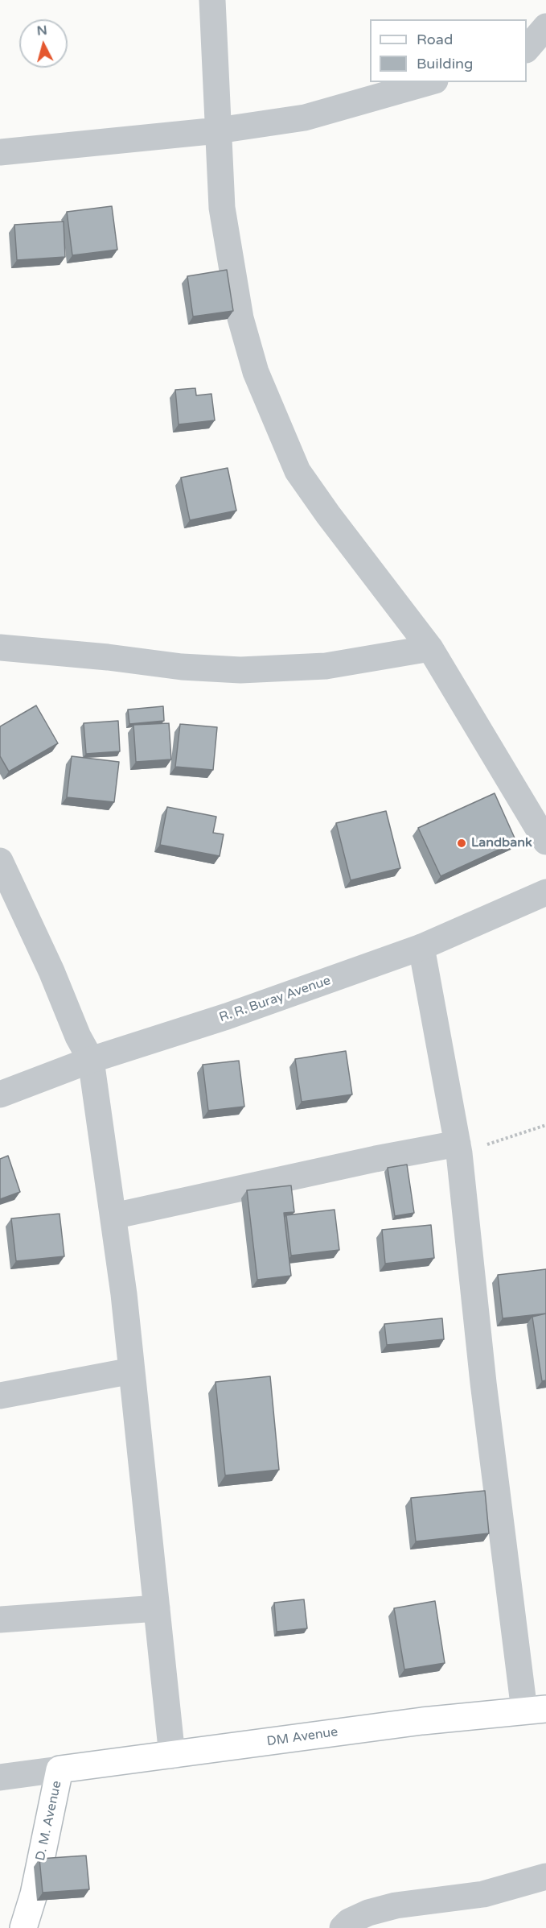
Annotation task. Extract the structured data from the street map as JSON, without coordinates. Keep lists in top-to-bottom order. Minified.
{"streets":{"main road":["DM Avenue","D. M. Avenue"],"street":["R. R. Buray Avenue"]},"crossings":[["DM Avenue","D. M. Avenue"]],"places":["Landbank"],"legend":["Road","Building"],"north":"top"}
